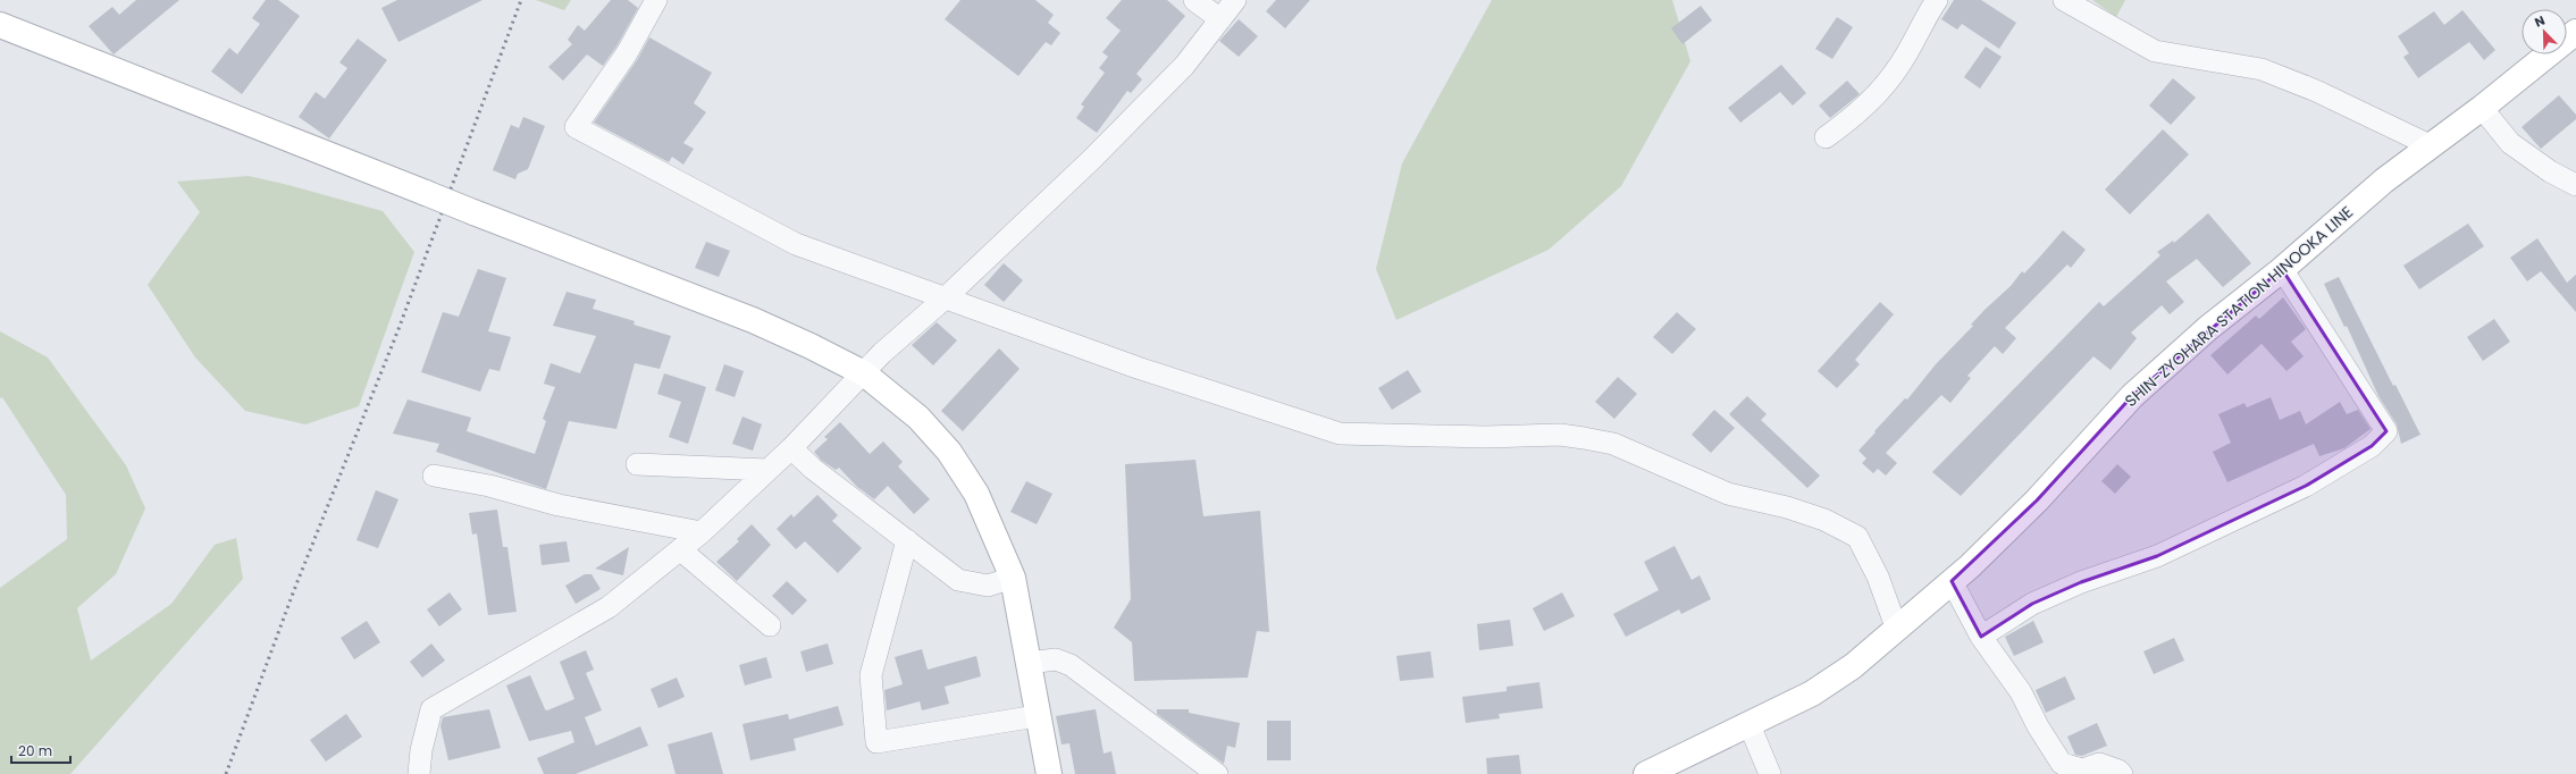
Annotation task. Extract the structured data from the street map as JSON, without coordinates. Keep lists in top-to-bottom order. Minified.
{"streets":{"street":["SHIN-ZYOHARA STATION HINOOKA LINE"]},"scale_bar":"20 m","north":"top left"}
